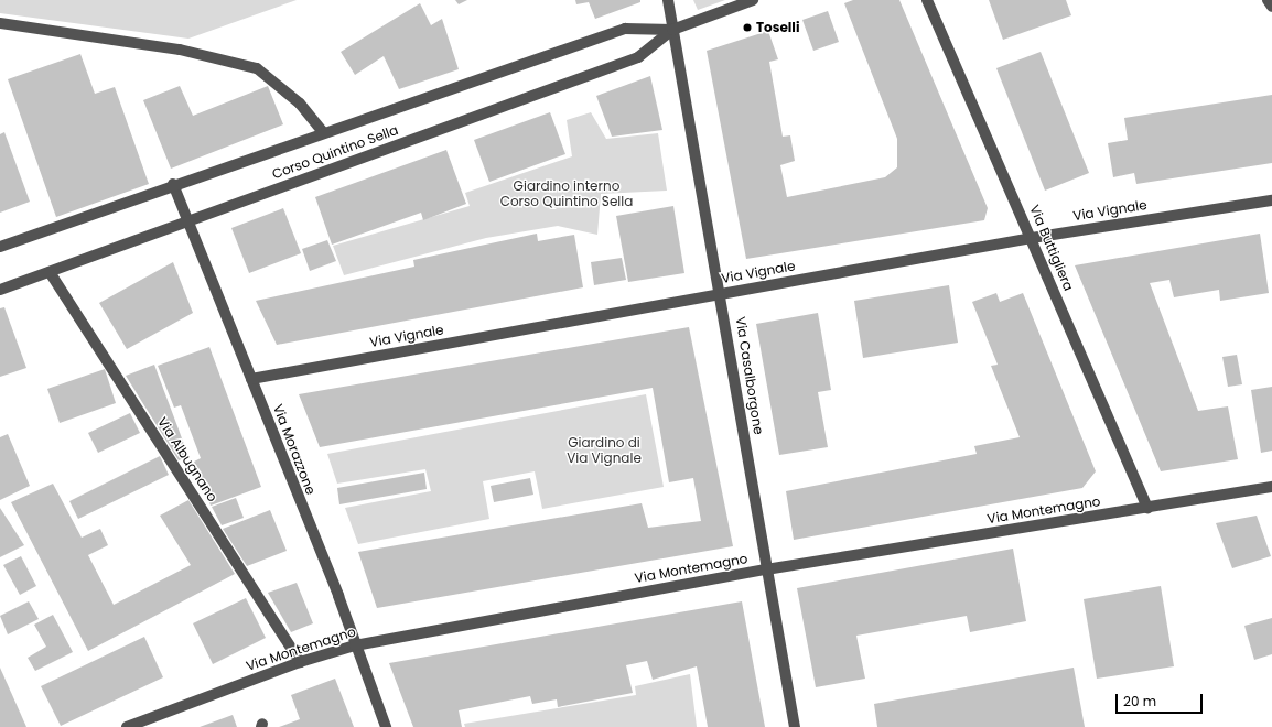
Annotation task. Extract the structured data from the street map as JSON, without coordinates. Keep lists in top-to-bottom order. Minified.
{"streets":{"street":["Corso Quintino Sella","Via Vignale","Via Buttigliera","Via Casalborgone","Via Morazzone","Via Albugnano","Via Montemagno"]},"crossings":[["Corso Quintino Sella","Via Casalborgone"],["Corso Quintino Sella","Via Morazzone"],["Corso Quintino Sella","Via Albugnano"],["Via Vignale","Via Buttigliera"],["Via Vignale","Via Casalborgone"],["Via Vignale","Via Morazzone"],["Via Buttigliera","Via Montemagno"],["Via Casalborgone","Via Montemagno"],["Via Morazzone","Via Montemagno"],["Via Albugnano","Via Montemagno"]],"parks":["Giardino interno Corso Quintino Sella","Giardino di Via Vignale"],"places":["Toselli"],"scale_bar":"20 m"}
